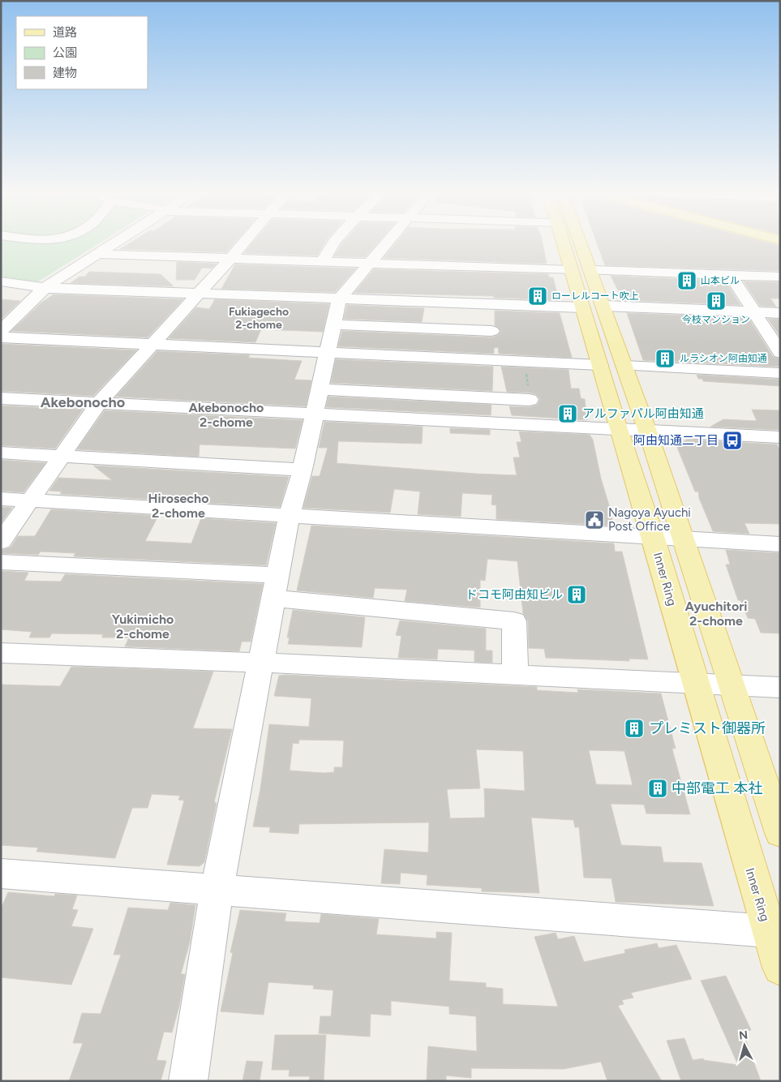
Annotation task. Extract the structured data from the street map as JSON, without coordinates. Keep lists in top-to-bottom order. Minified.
{"streets":{"main road":["Inner Ring"]},"districts":["Fukiagecho 2-chome","Akebonocho","Akebonocho 2-chome","Hirosecho 2-chome","Ayuchitori 2-chome","Yukimicho 2-chome"],"places":{"building":["山本ビル","ローレルコート吹上","今枝マンション","ルラシオン阿由知通","アルファパル阿由知通","ドコモ阿由知ビル","プレミスト御器所","中部電工 本社"],"bus stop":["阿由知通二丁目"],"public building":["Nagoya Ayuchi Post Office"]},"legend":["道路","公園","建物"],"north":"top"}
